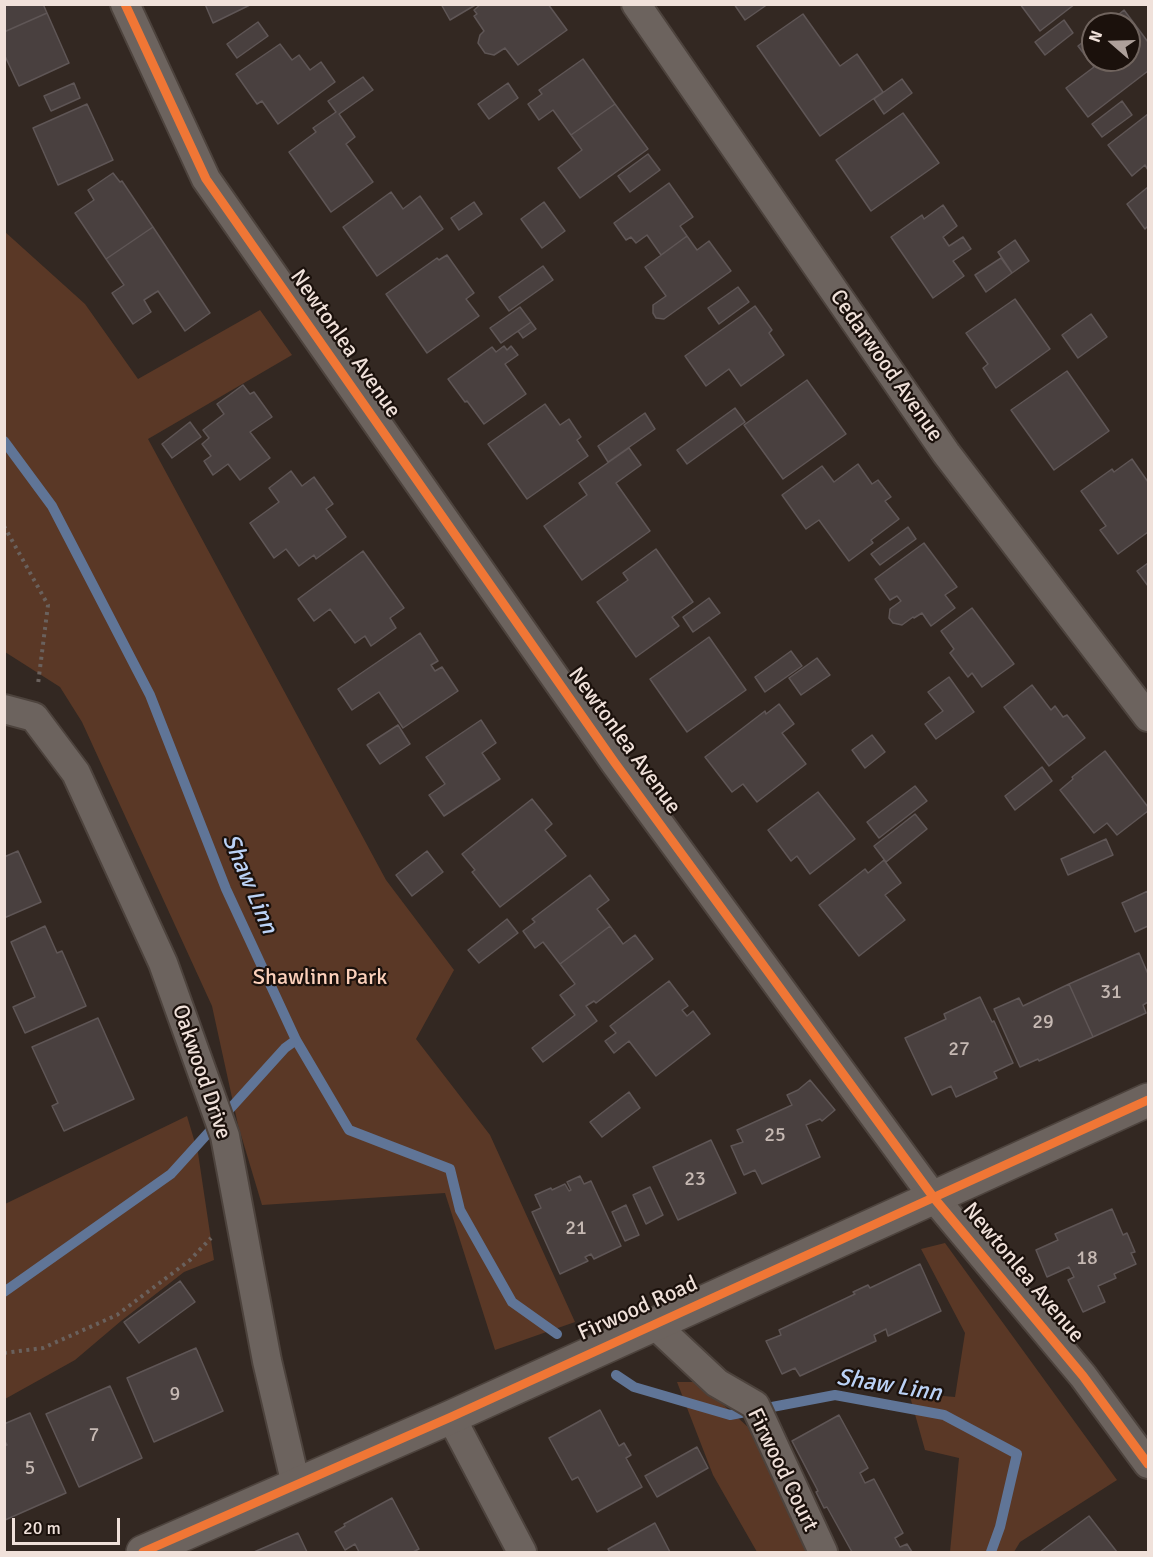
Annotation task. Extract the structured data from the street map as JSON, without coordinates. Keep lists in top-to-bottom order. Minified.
{"streets":{"street":["Newtonlea Avenue","Cedarwood Avenue","Oakwood Drive","Firwood Road","Firwood Court"]},"crossings":[["Newtonlea Avenue","Firwood Road"],["Oakwood Drive","Firwood Road"],["Firwood Road","Firwood Court"]],"water":["Shaw Linn"],"parks":["Shawlinn Park"],"house_numbers":["31","29","27","25","23","21","18","9","7","5"],"scale_bar":"20 m","north":"left"}
